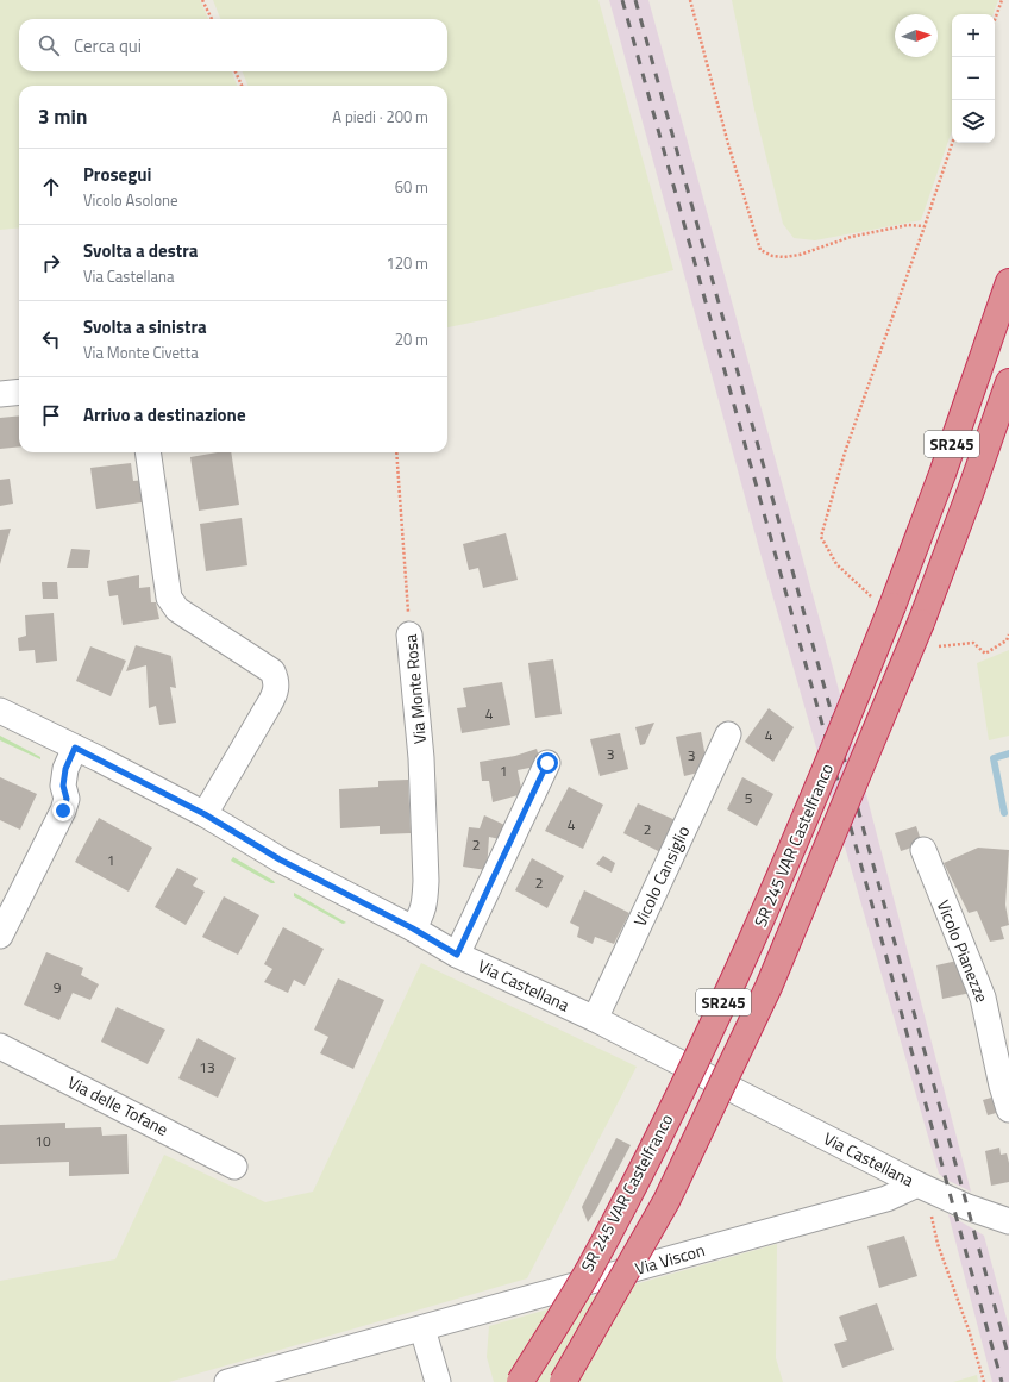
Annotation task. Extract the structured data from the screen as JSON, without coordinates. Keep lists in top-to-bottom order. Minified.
{"streets":{"highway":["SR245","SR 245 VAR Castelfranco"],"street":["Via Monte Rosa","Vicolo Cansiglio","Vicolo Pianezze","Via Castellana","Via delle Tofane","Via Viscon"]},"crossings":[["Via Monte Rosa","Via Castellana"],["Vicolo Cansiglio","Via Castellana"],["Via Castellana","Via Viscon"]],"house_numbers":["4","4","3","3","1","5","4","2","2","1","2","9","13","10"],"north":"right","page":{"map_buttons":["+","−"],"search":"Cerca qui","heading":["3 min","A piedi · 200 m"],"list":[["Prosegui","Vicolo Asolone","60 m"],["Svolta a destra","Via Castellana","120 m"],["Svolta a sinistra","Via Monte Civetta","20 m"],"Arrivo a destinazione"]}}
